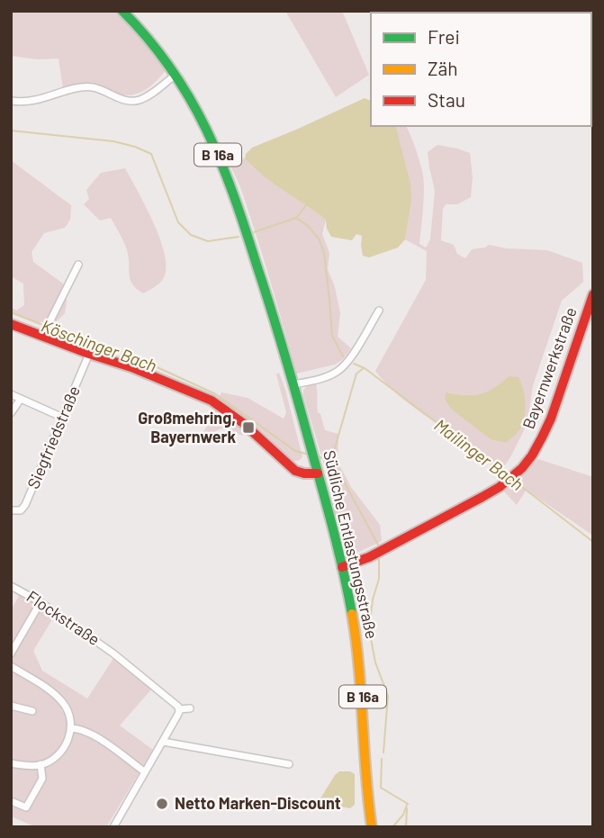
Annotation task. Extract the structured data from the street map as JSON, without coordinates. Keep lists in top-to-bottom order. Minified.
{"streets":{"main road":["B 16a","Bayernwerkstraße","Südliche Entlastungsstraße"],"street":["Siegfriedstraße","Flockstraße"]},"crossings":[["B 16a","Südliche Entlastungsstraße"],["Bayernwerkstraße","Südliche Entlastungsstraße"]],"water":["Köschinger Bach","Mailinger Bach"],"places":{"transit":["Großmehring, Bayernwerk"],"other":["Netto Marken-Discount"]},"legend":["Frei","Zäh","Stau"]}
